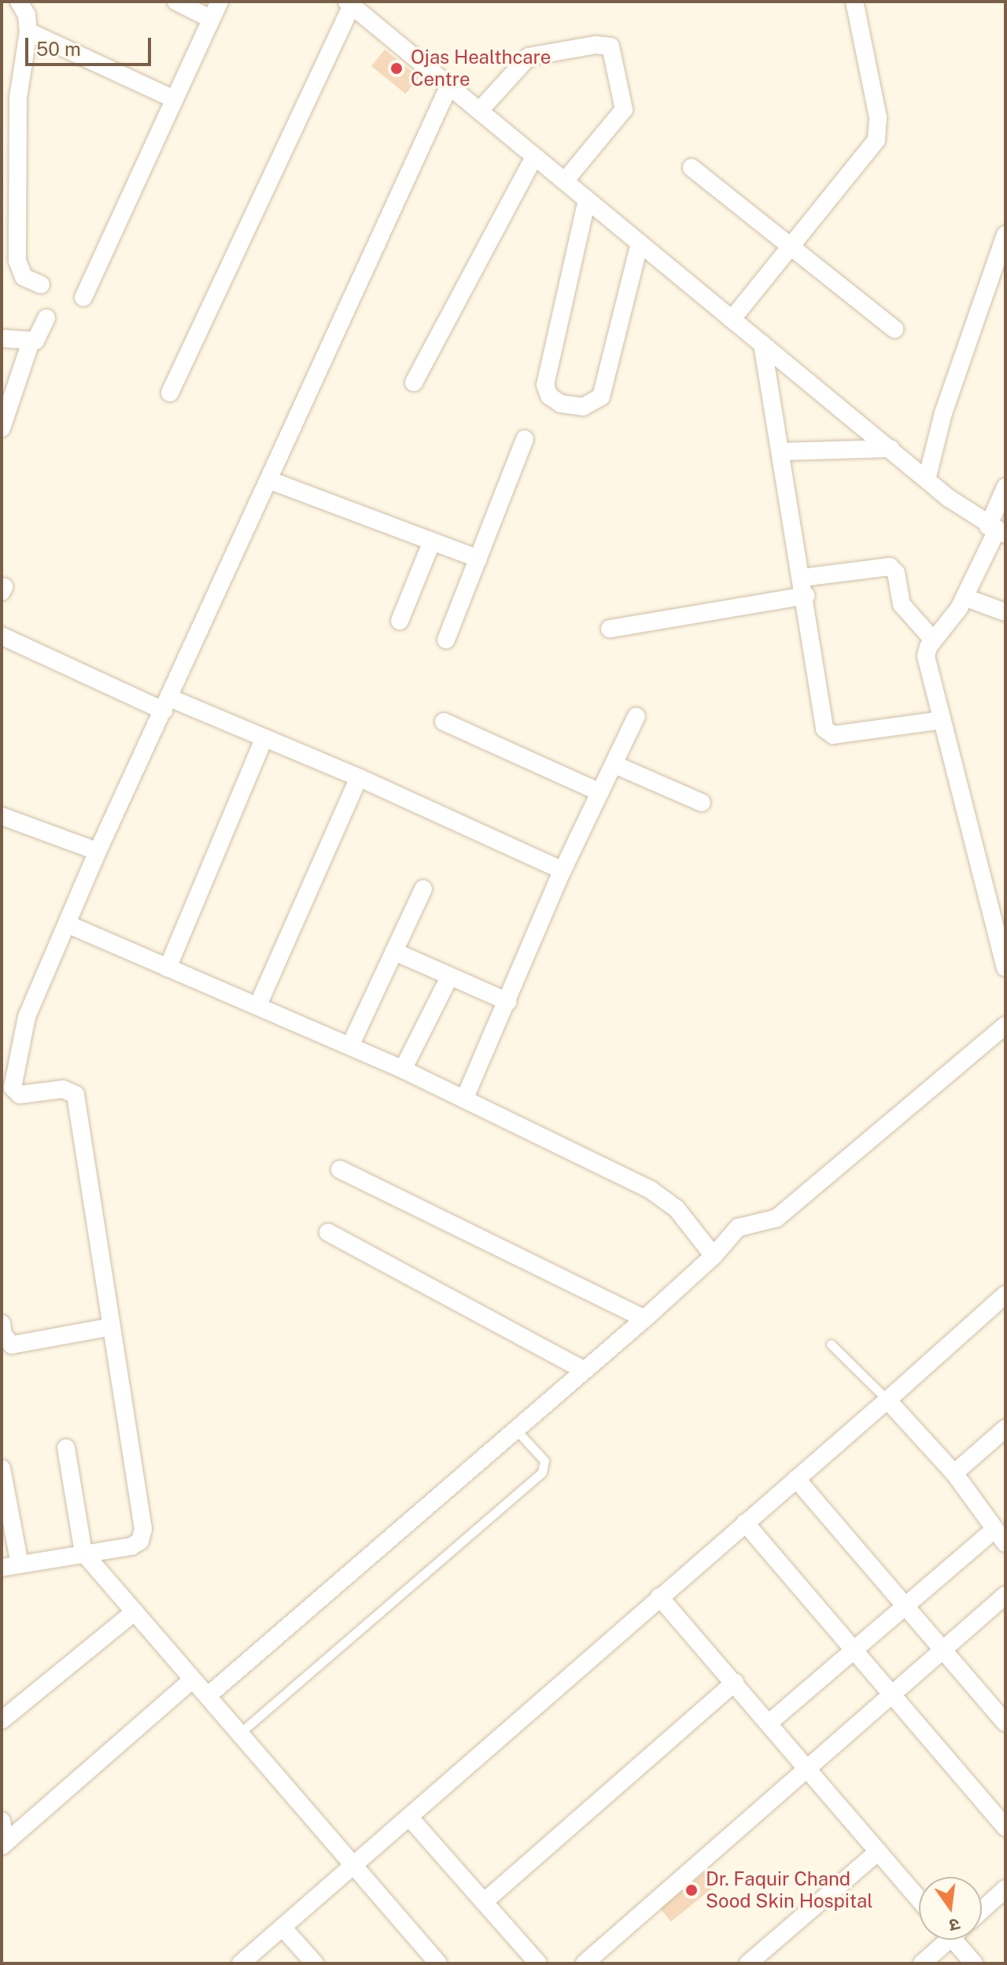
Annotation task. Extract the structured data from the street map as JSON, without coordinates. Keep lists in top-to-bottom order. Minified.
{"places":["Ojas Healthcare Centre","Dr. Faquir Chand Sood Skin Hospital"],"scale_bar":"50 m","north":"bottom"}
